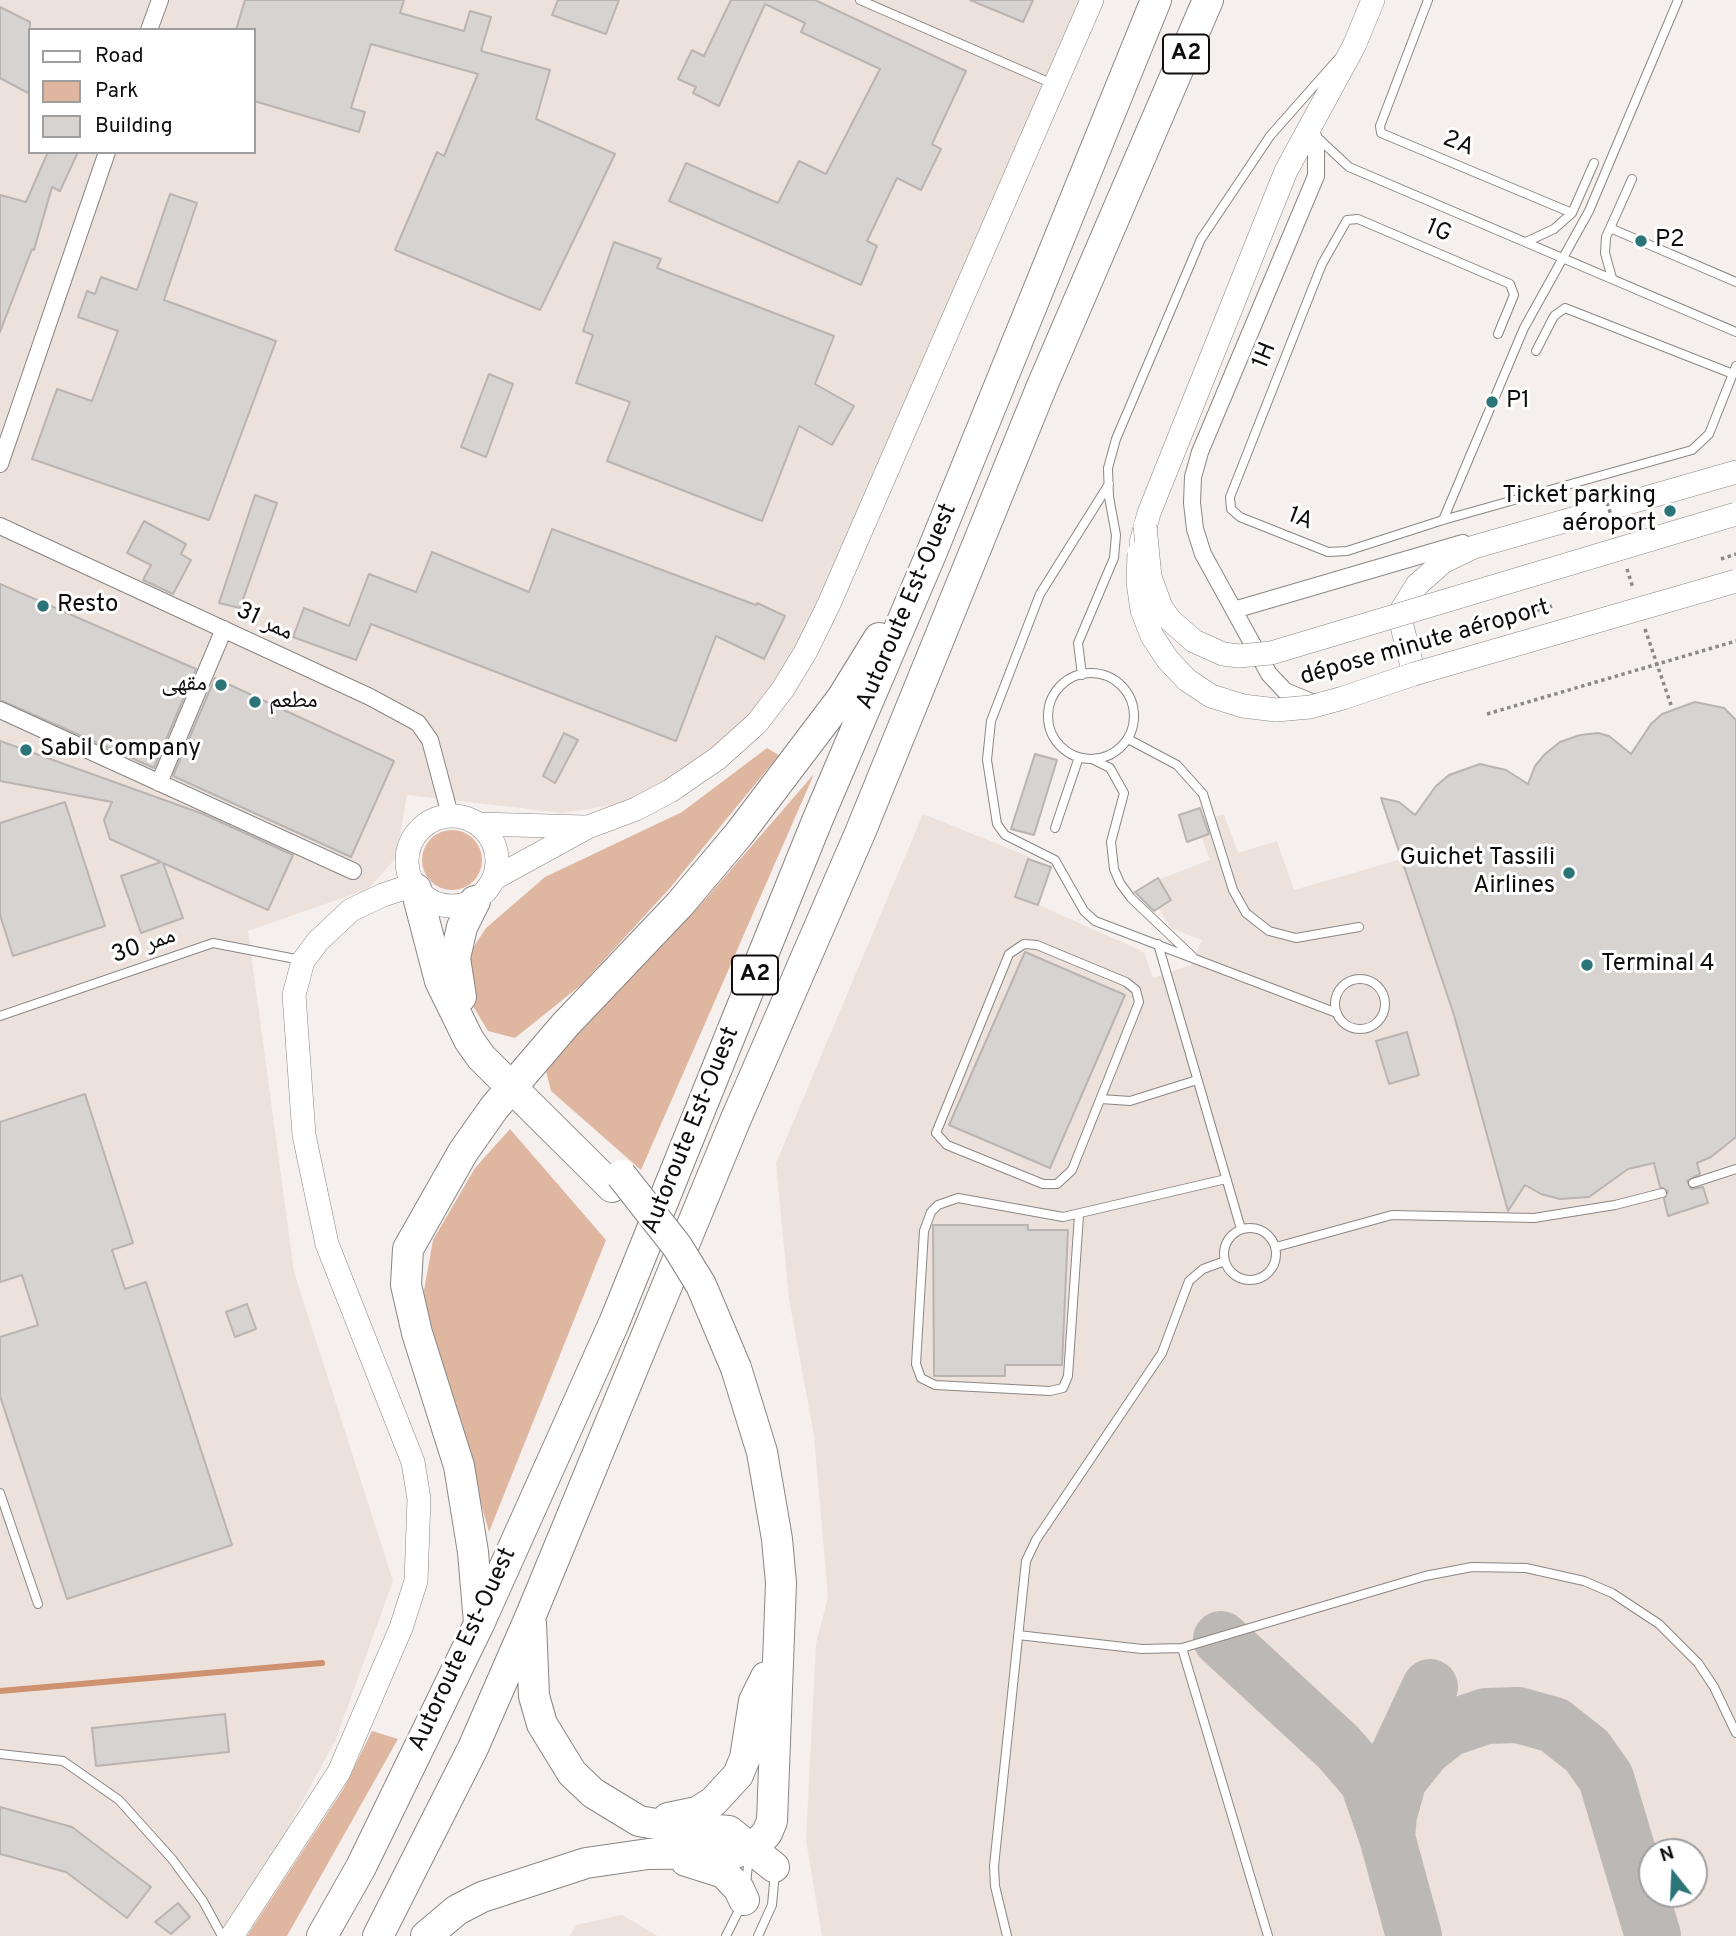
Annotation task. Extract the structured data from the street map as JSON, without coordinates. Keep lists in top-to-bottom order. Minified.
{"streets":{"highway":["A2","Autoroute Est-Ouest"],"main road":["dépose minute aéroport"],"street":["ممر 31"],"lane":["2A","1G","1H","1A","ممر 30"]},"crossings":[["1G","1H"],["1H","1A"]],"places":["P2","P1","Ticket parking aéroport","Resto","مقهى","مطعم","Sabil Company","Guichet Tassili Airlines","Terminal 4"],"legend":["Road","Park","Building"],"north":"top"}
